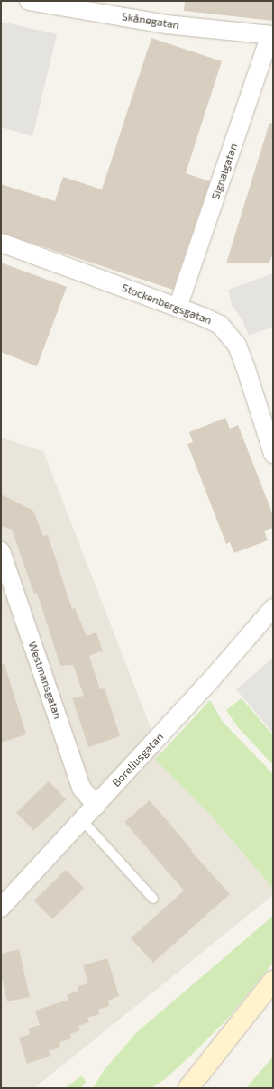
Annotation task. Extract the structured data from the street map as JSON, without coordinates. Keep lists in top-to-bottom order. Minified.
{"streets":{"street":["Skånegatan","Signalgatan","Stockenbergsgatan","Westmansgatan","Boreliusgatan"]},"crossings":[["Skånegatan","Signalgatan"],["Signalgatan","Stockenbergsgatan"],["Westmansgatan","Boreliusgatan"]]}
